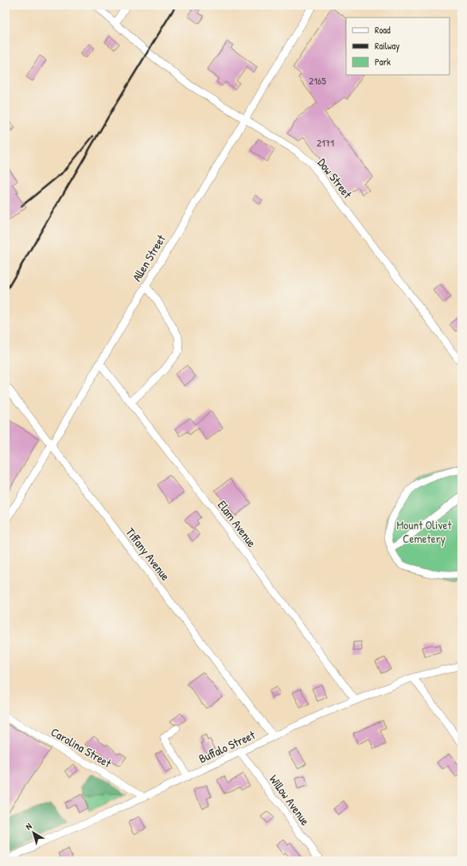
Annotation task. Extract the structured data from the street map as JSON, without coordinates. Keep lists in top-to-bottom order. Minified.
{"streets":{"street":["Dow Street","Allen Street","Elam Avenue","Tiffany Avenue","Buffalo Street","Carolina Street","Willow Avenue"]},"crossings":[["Dow Street","Allen Street"],["Allen Street","Elam Avenue"],["Allen Street","Tiffany Avenue"],["Elam Avenue","Buffalo Street"],["Tiffany Avenue","Buffalo Street"],["Buffalo Street","Carolina Street"],["Buffalo Street","Willow Avenue"]],"parks":["Mount Olivet Cemetery"],"house_numbers":["2165","2171"],"legend":["Road","Railway","Park"],"north":"top left"}
